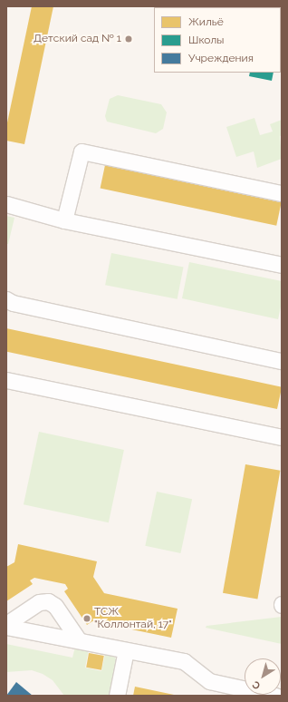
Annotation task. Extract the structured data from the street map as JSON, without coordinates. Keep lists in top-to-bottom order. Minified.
{"places":["Детский сад № 1","ТСЖ \"Коллонтай, 17\""],"legend":["Жильё","Школы","Учреждения"],"north":"bottom left"}
